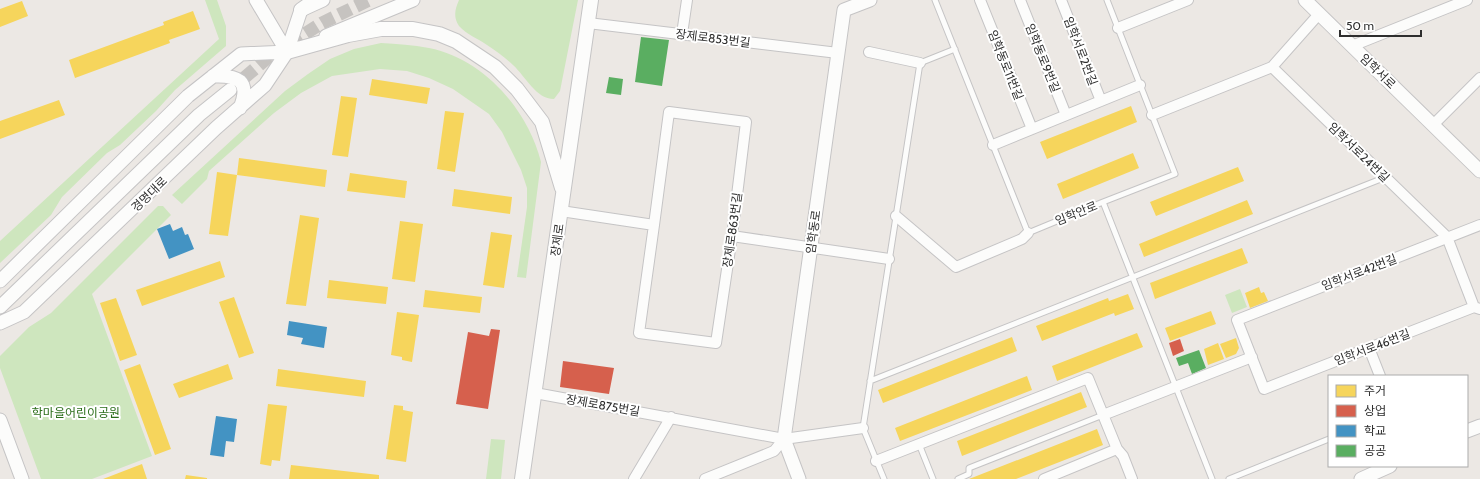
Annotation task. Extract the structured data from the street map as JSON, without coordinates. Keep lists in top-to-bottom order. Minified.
{"streets":{"main road":["장제로"],"street":["장제로853번길","임학서로2번길","임학동로9번길","임학동로11번길","임학서로","임학서로24번길","경명대로","장제로863번길","임학동로","임학서로42번길","임학서로46번길","장제로875번길"],"lane":["임학안로"]},"crossings":[["장제로853번길","임학동로"],["장제로853번길","장제로"],["임학서로24번길","임학서로42번길"],["임학동로","장제로875번길"],["장제로","장제로875번길"],["임학서로42번길","임학서로46번길"]],"parks":["학마을어린이공원"],"legend":["주거","상업","학교","공공"],"scale_bar":"50 m"}
